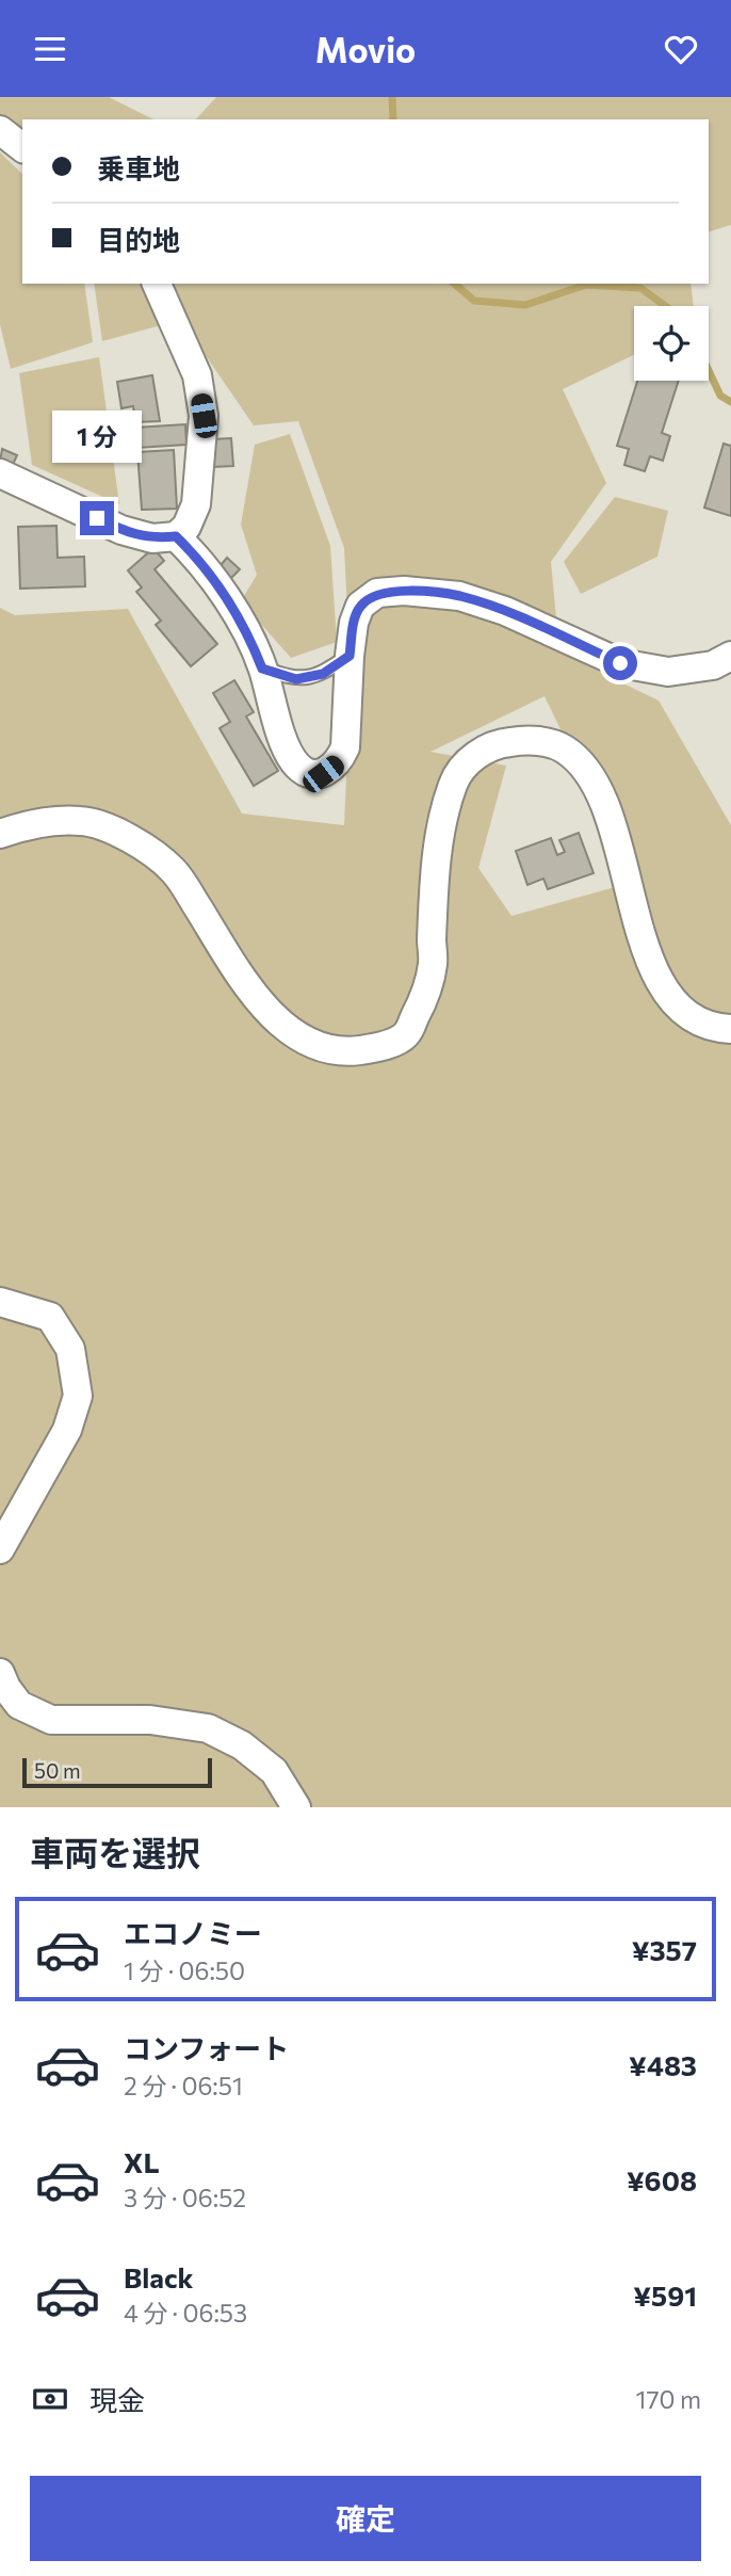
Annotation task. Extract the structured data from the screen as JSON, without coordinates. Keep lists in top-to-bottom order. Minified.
{"scale_bar":"50 m","page":{"header":"Movio","banner":["乗車地","目的地"],"bubble":"1 分","scale":"50 m","heading":"車両を選択","list":[{"name":"エコノミー","note":"1 分 · 06:50","value":"¥357"},{"name":"コンフォート","note":"2 分 · 06:51","value":"¥483"},{"name":"XL","note":"3 分 · 06:52","value":"¥608"},{"name":"Black","note":"4 分 · 06:53","value":"¥591"}],"pay":["現金","170 m"],"buttons":"確定"}}
